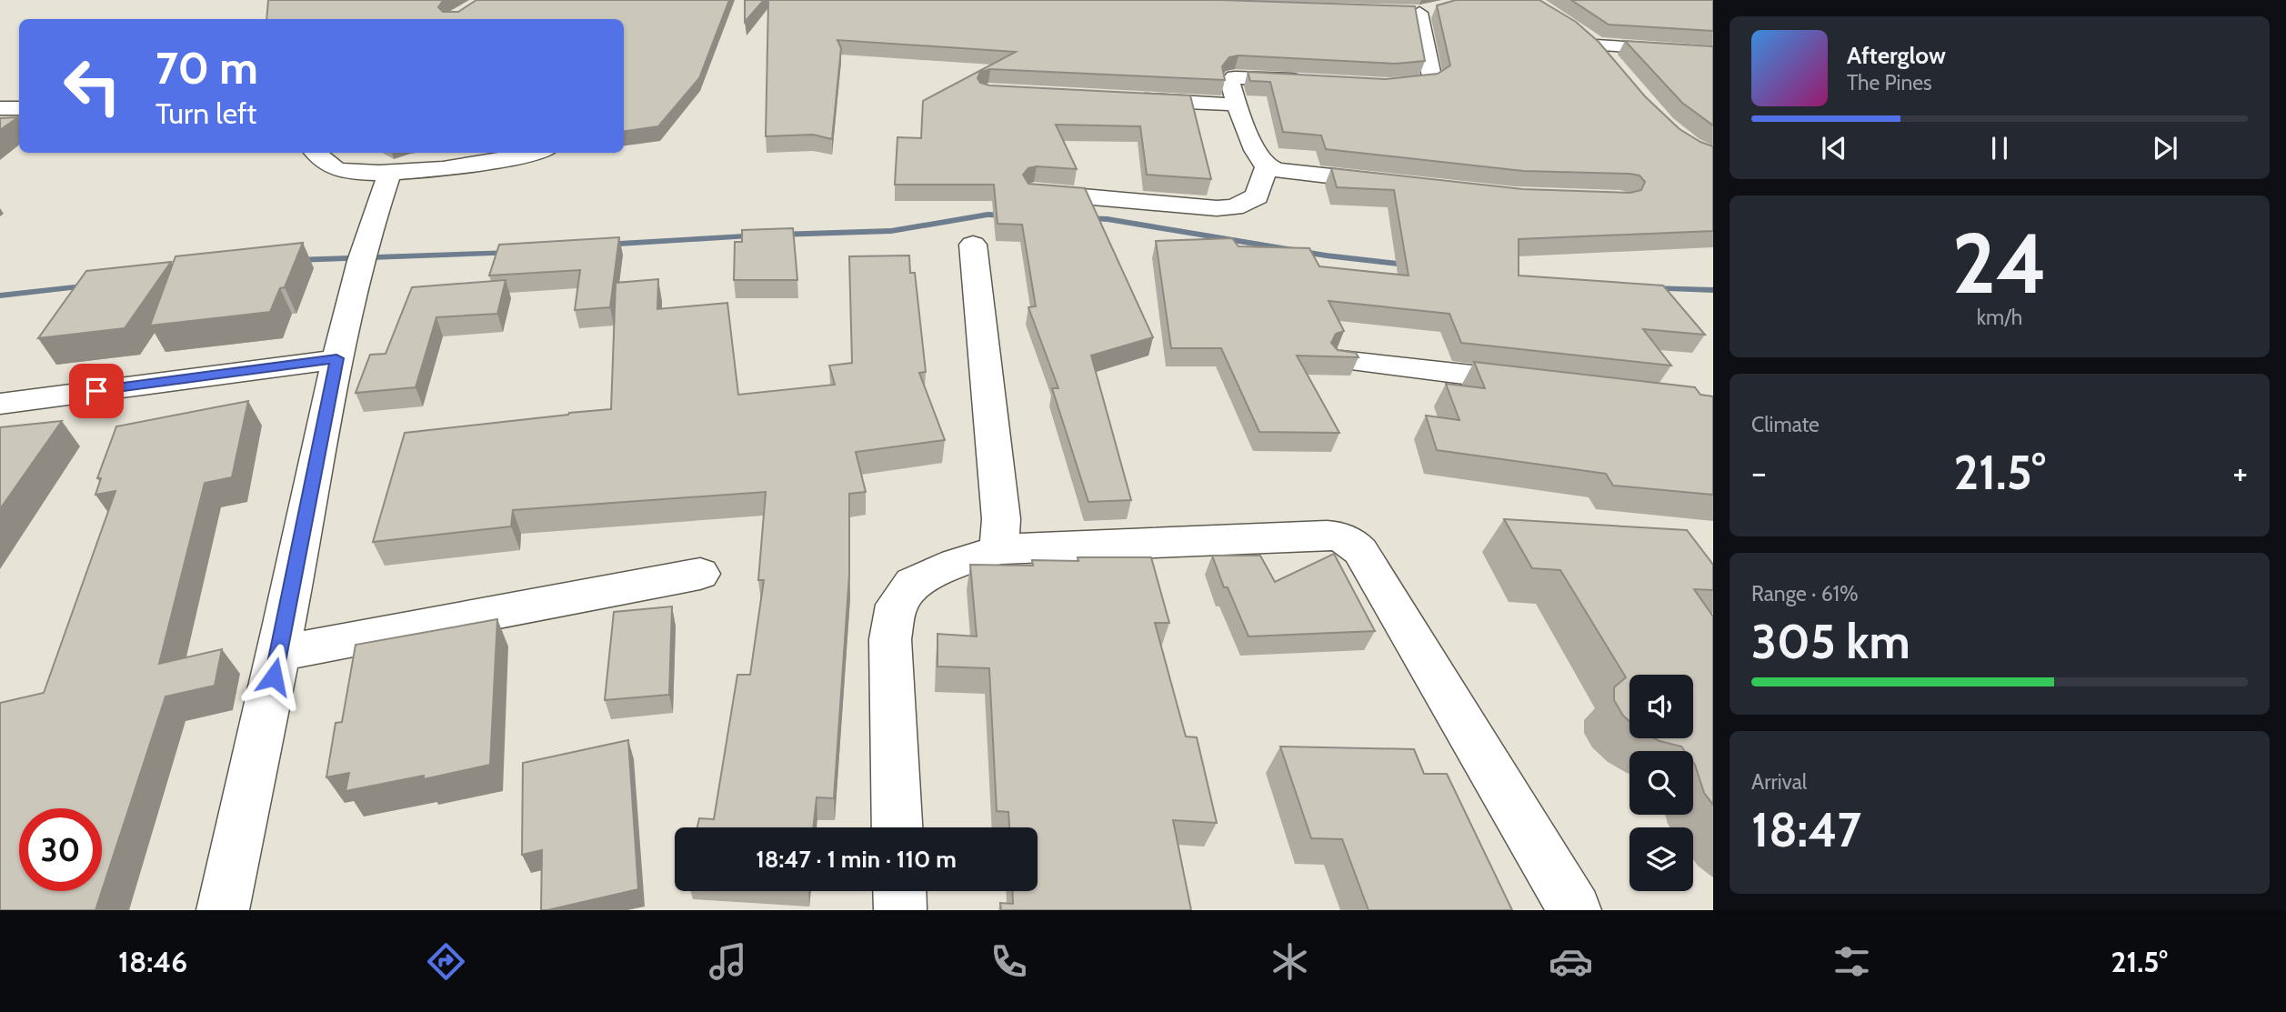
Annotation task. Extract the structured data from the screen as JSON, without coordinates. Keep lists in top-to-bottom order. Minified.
{"page":{"turn":["70 m","Turn left"],"song":["Afterglow","The Pines"],"tile":[["24","km/h"],"Climate",["Range · 61%","305 km"],["Arrival","18:47"]],"heat":["−","21.5°","+"],"limit":"30","trip":"18:47 · 1 min · 110 m","tabs":["18:46","21.5°"]}}
